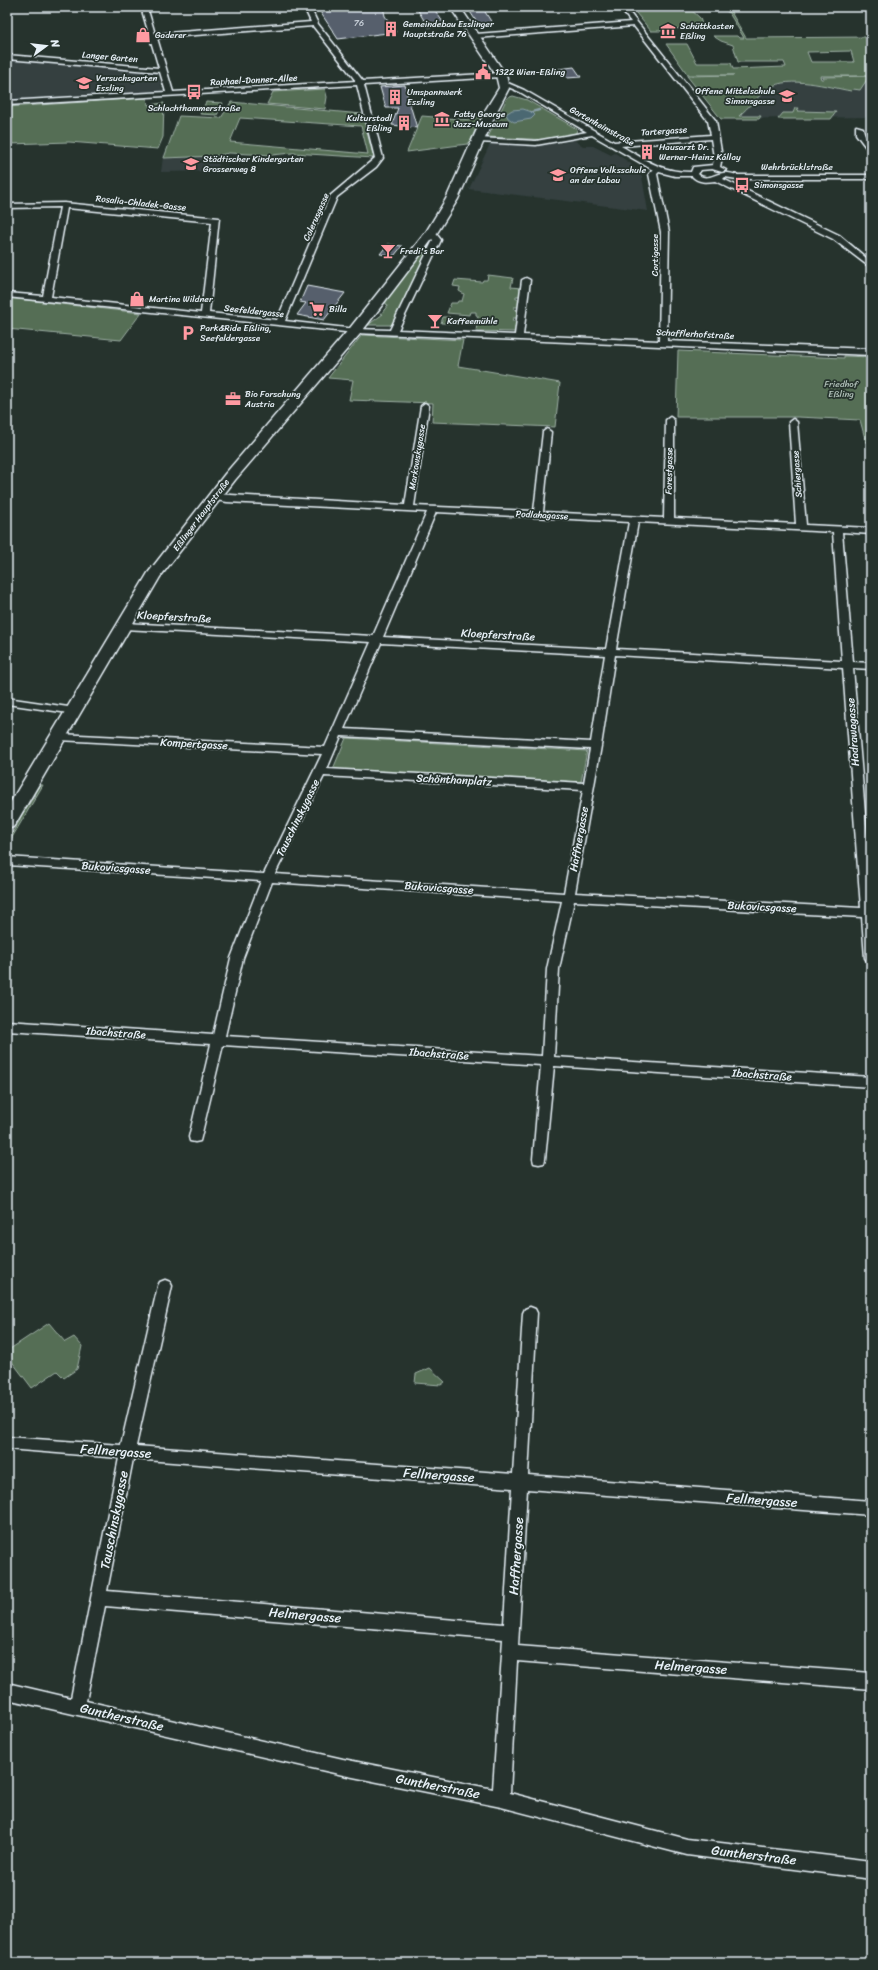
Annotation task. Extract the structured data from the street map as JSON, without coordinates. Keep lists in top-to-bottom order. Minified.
{"streets":{"main road":["Eßlinger Hauptstraße"],"street":["Langer Garten","Raphael-Donner-Allee","Gartenheimstraße","Tartergasse","Wehrbrücklstraße","Rosalia-Chladek-Gasse","Colerusgasse","Cortigasse","Seefeldergasse","Schafflerhofstraße","Markowskygasse","Forestgasse","Schiergasse","Podlahagasse","Kloepferstraße","Hadrawagasse","Kompertgasse","Schönthanplatz","Tauschinskygasse","Haffnergasse","Bukovicsgasse","Ibachstraße","Fellnergasse","Helmergasse","Guntherstraße"]},"crossings":[["Raphael-Donner-Allee","Gartenheimstraße"],["Raphael-Donner-Allee","Colerusgasse"],["Raphael-Donner-Allee","Eßlinger Hauptstraße"],["Gartenheimstraße","Tartergasse"],["Gartenheimstraße","Wehrbrücklstraße"],["Gartenheimstraße","Cortigasse"],["Gartenheimstraße","Eßlinger Hauptstraße"],["Rosalia-Chladek-Gasse","Seefeldergasse"],["Colerusgasse","Seefeldergasse"],["Cortigasse","Schafflerhofstraße"],["Seefeldergasse","Schafflerhofstraße"],["Seefeldergasse","Eßlinger Hauptstraße"],["Schafflerhofstraße","Eßlinger Hauptstraße"],["Markowskygasse","Podlahagasse"],["Forestgasse","Podlahagasse"],["Schiergasse","Podlahagasse"],["Eßlinger Hauptstraße","Podlahagasse"],["Eßlinger Hauptstraße","Kloepferstraße"],["Eßlinger Hauptstraße","Kompertgasse"],["Podlahagasse","Hadrawagasse"],["Podlahagasse","Tauschinskygasse"],["Podlahagasse","Haffnergasse"],["Kloepferstraße","Hadrawagasse"],["Kloepferstraße","Tauschinskygasse"],["Kloepferstraße","Haffnergasse"],["Hadrawagasse","Bukovicsgasse"],["Kompertgasse","Tauschinskygasse"],["Schönthanplatz","Tauschinskygasse"],["Schönthanplatz","Haffnergasse"],["Tauschinskygasse","Bukovicsgasse"],["Tauschinskygasse","Ibachstraße"],["Tauschinskygasse","Fellnergasse"],["Tauschinskygasse","Helmergasse"],["Tauschinskygasse","Guntherstraße"],["Haffnergasse","Bukovicsgasse"],["Haffnergasse","Ibachstraße"],["Haffnergasse","Fellnergasse"],["Haffnergasse","Helmergasse"],["Haffnergasse","Guntherstraße"]],"parks":["Friedhof Eßling"],"places":{"building":["Gemeindebau Esslinger Hauptstraße 76","Umspannwerk Essling","Kulturstadl Eßling","Hausarzt Dr. Werner-Heinz Kállay"],"museum":["Schüttkasten Eßling","Fatty George Jazz-Museum"],"shop":["Gaderer","Martina Wildner"],"public building":["1322 Wien-Eßling"],"school or university":["Versuchsgarten Essling","Offene Mittelschule Simonsgasse","Städtischer Kindergarten Grosserweg 8","Offene Volksschule an der Lobau"],"bus stop":["Schlachthammerstraße","Simonsgasse"],"bar":["Fredi's Bar","Kaffeemühle"],"supermarket":["Billa"],"parking":["Park&Ride Eßling, Seefeldergasse"],"office":["Bio Forschung Austria"]},"house_numbers":["76"],"north":"right"}
